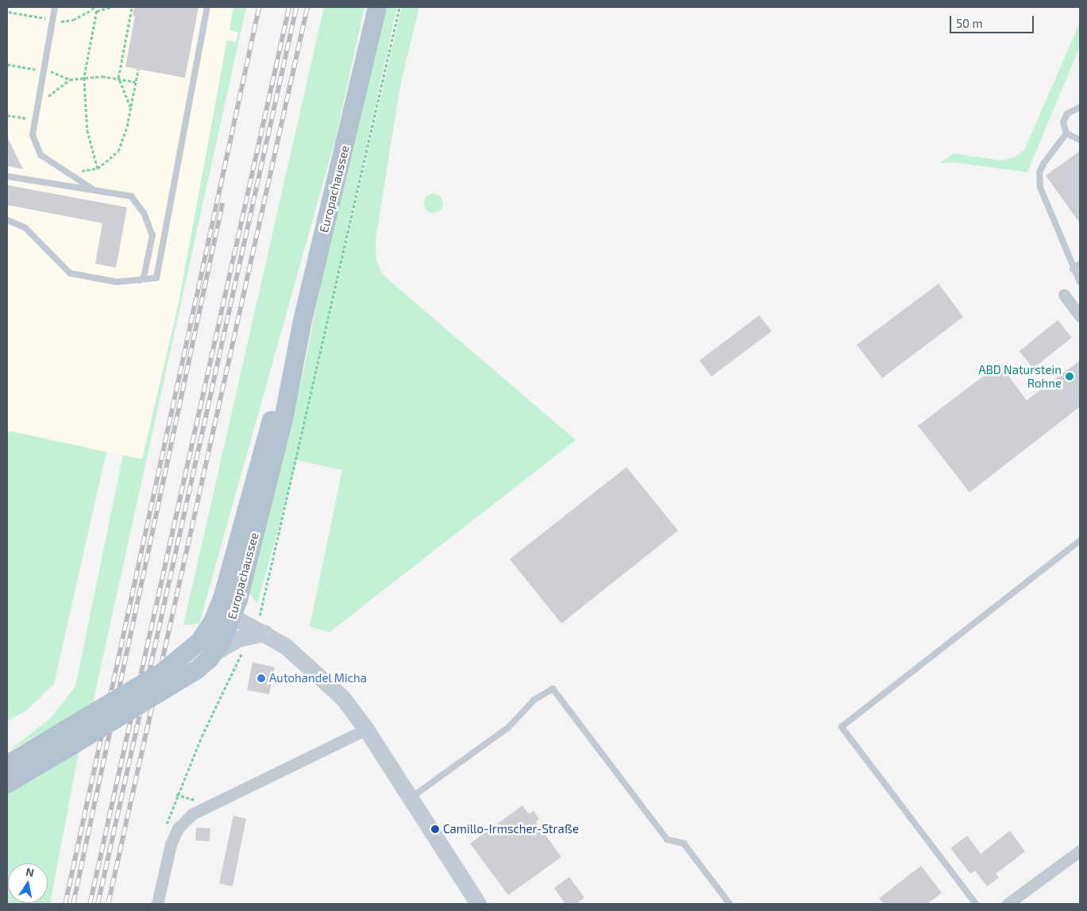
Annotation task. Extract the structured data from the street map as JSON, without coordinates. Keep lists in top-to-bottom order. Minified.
{"streets":{"main road":["Europachaussee"]},"places":["ABD Naturstein Rohne","Autohandel Micha","Camillo-Irmscher-Straße"],"scale_bar":"50 m","north":"top"}
